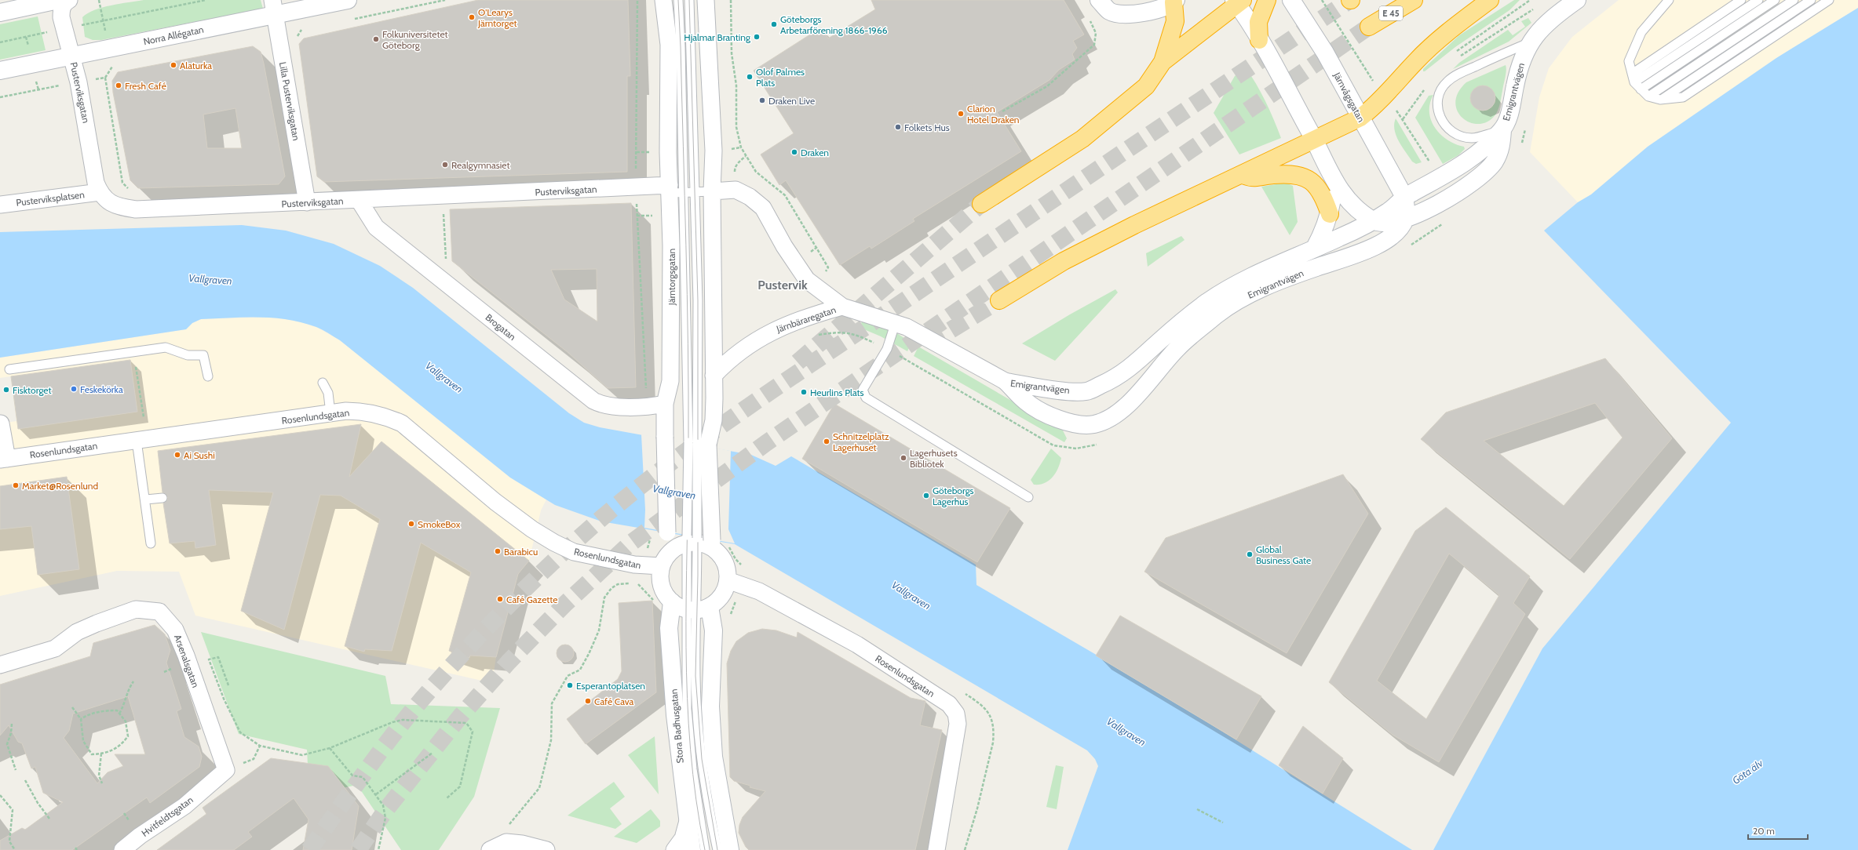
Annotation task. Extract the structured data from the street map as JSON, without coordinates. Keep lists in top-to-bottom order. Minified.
{"streets":{"highway":["E 45"],"street":["Norra Allégatan","Emigrantvägen","Pusterviksgatan","Järnvågsgatan","Lilla Pusterviksgatan","Pusterviksplatsen","Järntorgsgatan","Järnbäraregatan","Brogatan","Rosenlundsgatan","Arsenalsgatan","Stora Badhusgatan","Hvitfeldtsgatan"]},"crossings":[["Norra Allégatan","Pusterviksgatan"],["Norra Allégatan","Lilla Pusterviksgatan"],["Emigrantvägen","Järnvågsgatan"],["Pusterviksgatan","Lilla Pusterviksgatan"],["Pusterviksgatan","Pusterviksplatsen"],["Pusterviksgatan","Järntorgsgatan"],["Pusterviksgatan","Brogatan"],["Järntorgsgatan","Brogatan"],["Järntorgsgatan","Rosenlundsgatan"],["Arsenalsgatan","Hvitfeldtsgatan"]],"districts":["Pustervik"],"water":["Vallgraven","Göta älv"],"places":["O'Learys Järntorget","Göteborgs Arbetarförening 1866-1966","Hjalmar Branting","Folkuniversitetet Göteborg","Alaturka","Olof Palmes Plats","Fresh Café","Draken Live","Clarion Hotel Draken","Folkets Hus","Draken","Realgymnasiet","Feskekörka","Fisktorget","Heurlins Plats","Schnitzelplatz Lagerhuset","Ai Sushi","Lagerhusets Bibliotek","Market@Rosenlund","Göteborgs Lagerhus","SmokeBox","Barabicu","Global Business Gate","Café Gazette","Esperantoplatsen","Café Cava"],"scale_bar":"20 m"}
